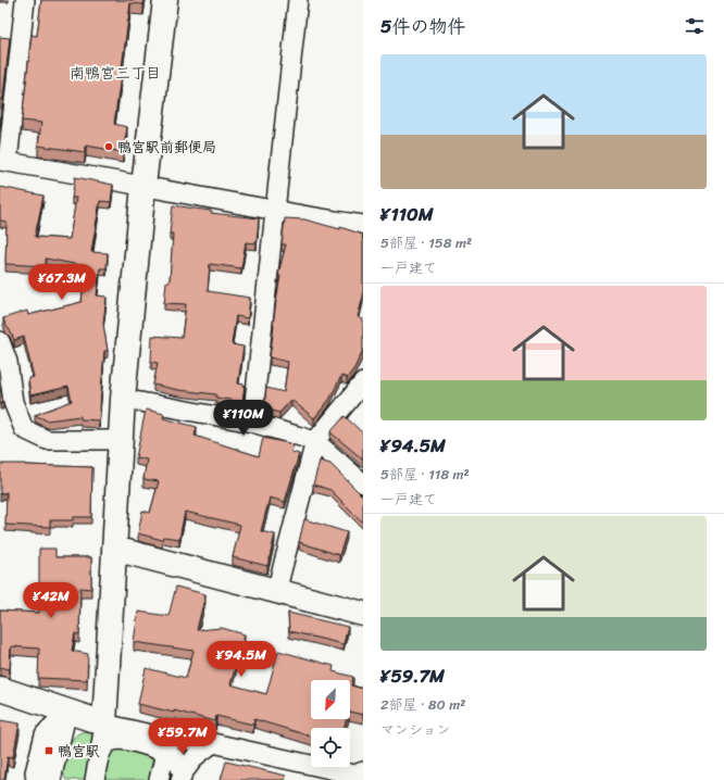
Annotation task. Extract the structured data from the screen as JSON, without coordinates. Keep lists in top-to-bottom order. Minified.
{"districts":["南鴨宮三丁目"],"places":{"other":["鴨宮駅前郵便局"],"transit":["鴨宮駅"]},"north":"bottom left","page":{"heading":"5件の物件","list":[{"name":"¥110M","note":"5部屋 · 158 m² · 一戸建て"},{"name":"¥94.5M","note":"5部屋 · 118 m² · 一戸建て"},{"name":"¥59.7M","note":"2部屋 · 80 m² · マンション"}],"price":["¥67.3M","¥110M","¥42M","¥94.5M","¥59.7M"]}}
